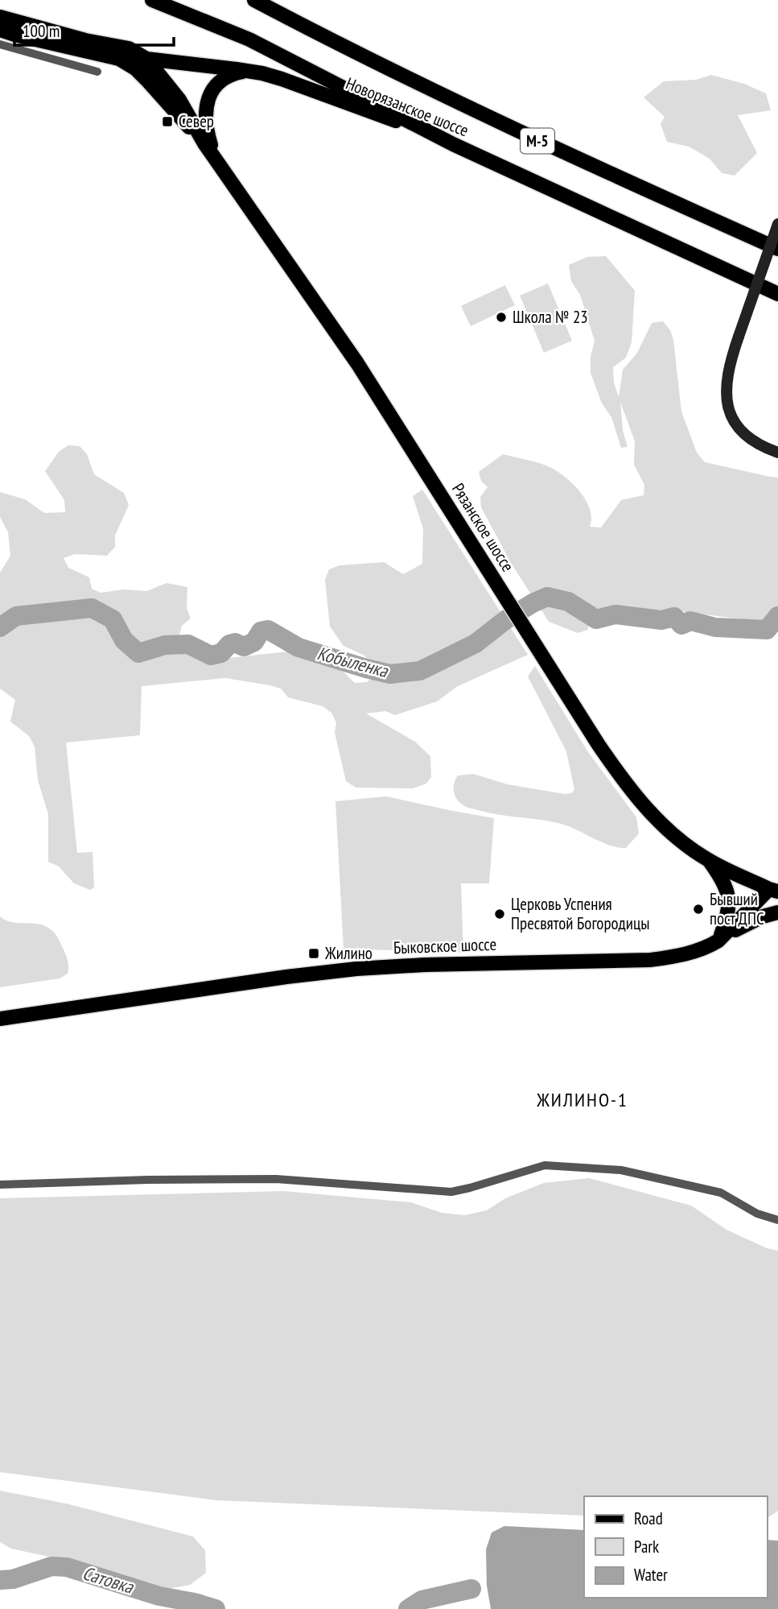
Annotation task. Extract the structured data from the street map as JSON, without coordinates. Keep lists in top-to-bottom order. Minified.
{"streets":{"main road":["Новорязанское шоссе","М-5","Рязанское шоссе","Быковское шоссе"]},"crossings":[["Новорязанское шоссе","М-5"],["Новорязанское шоссе","Рязанское шоссе"],["Рязанское шоссе","Быковское шоссе"]],"districts":["ЖИЛИНО-1"],"water":["Кобыленка","Сатовка"],"places":{"transit":["Север","Жилино"],"other":["Школа № 23","Бывший пост ДПС","Церковь Успения Пресвятой Богородицы"]},"legend":["Road","Park","Water"],"scale_bar":"100 m"}
